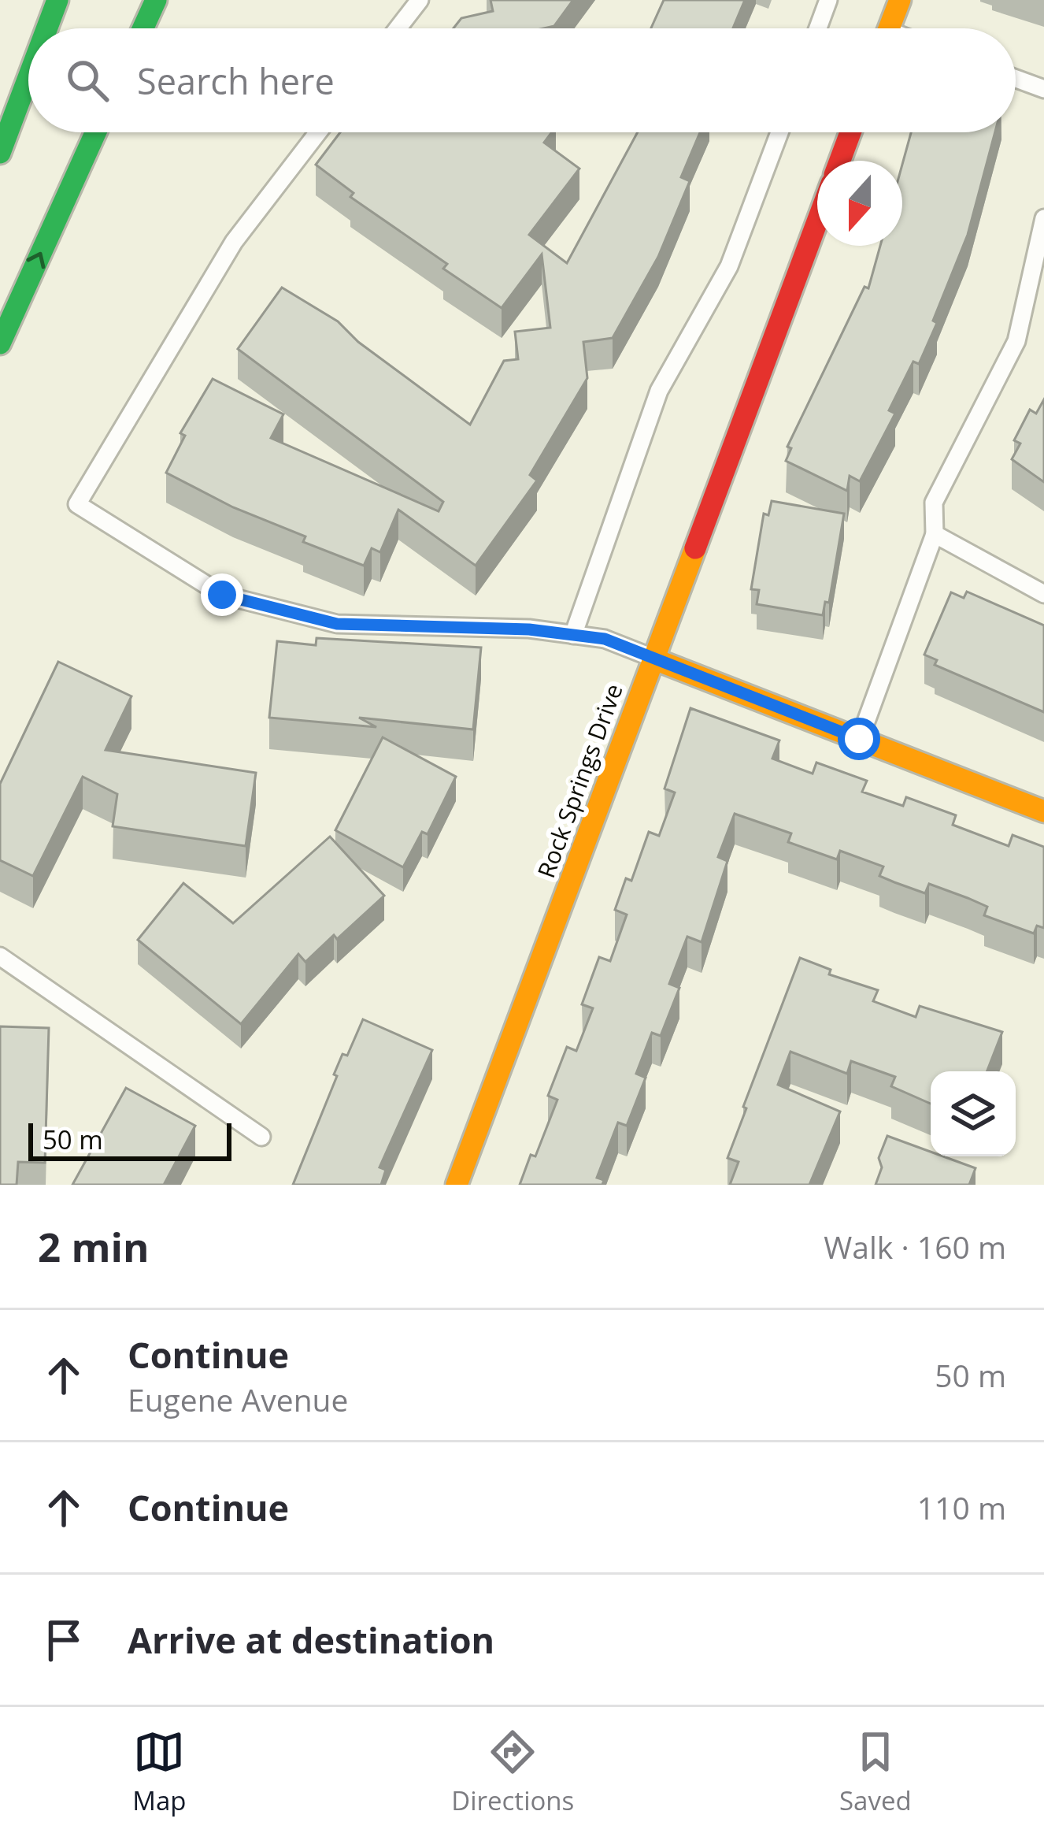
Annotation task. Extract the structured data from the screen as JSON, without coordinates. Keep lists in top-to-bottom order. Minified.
{"streets":{"main road":["Rock Springs Drive"]},"scale_bar":"50 m","north":"bottom","page":{"search":"Search here","scale":"50 m","heading":["2 min","Walk · 160 m"],"list":[["Continue","Eugene Avenue","50 m"],["Continue","110 m"],"Arrive at destination"],"nav":["Map","Directions","Saved"]}}
